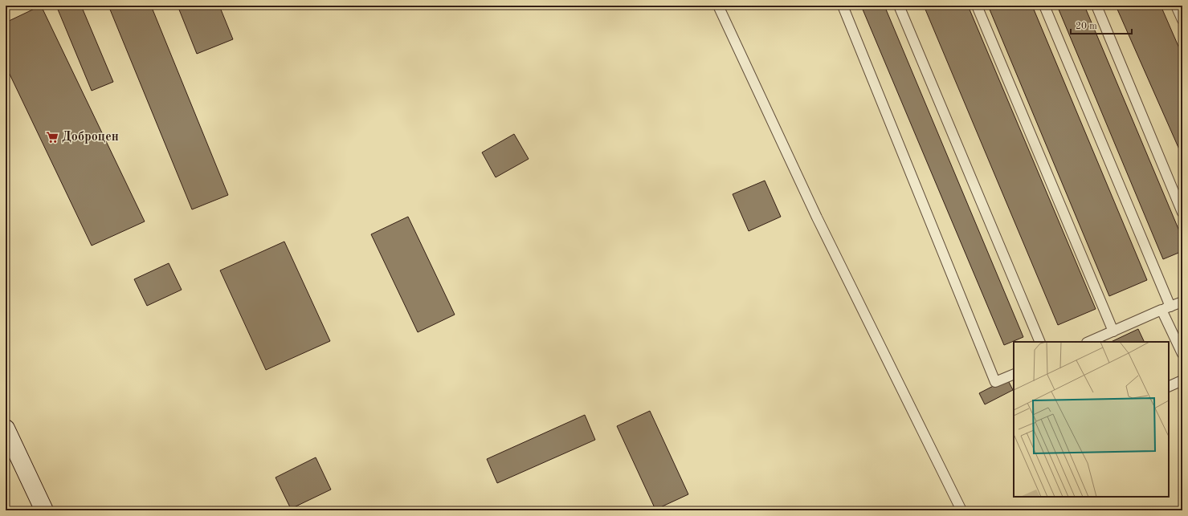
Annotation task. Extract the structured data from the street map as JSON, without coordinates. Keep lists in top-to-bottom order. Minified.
{"places":{"supermarket":["Доброцен"]},"scale_bar":"20 m"}
